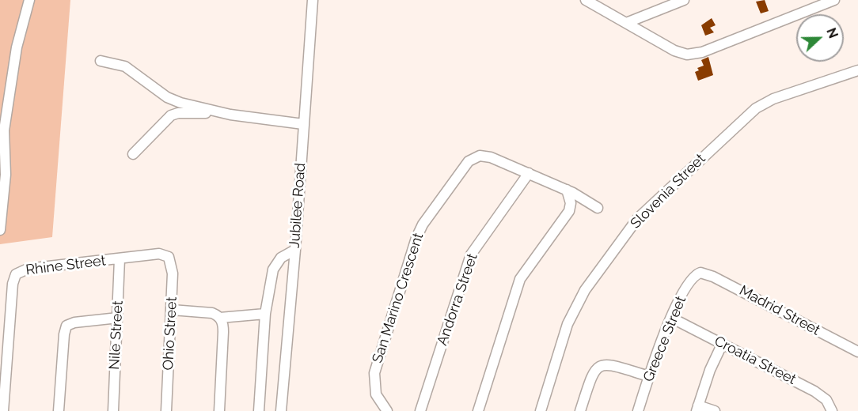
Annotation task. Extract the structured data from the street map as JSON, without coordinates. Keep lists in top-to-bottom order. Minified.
{"streets":{"street":["Slovenia Street","Jubilee Road","Rhine Street","San Marino Crescent","Andorra Street","Madrid Street","Ohio Street","Nile Street","Greece Street","Croatia Street"]},"crossings":[["Rhine Street","Ohio Street"],["Rhine Street","Nile Street"],["San Marino Crescent","Andorra Street"],["Madrid Street","Greece Street"],["Greece Street","Croatia Street"]],"north":"right"}
